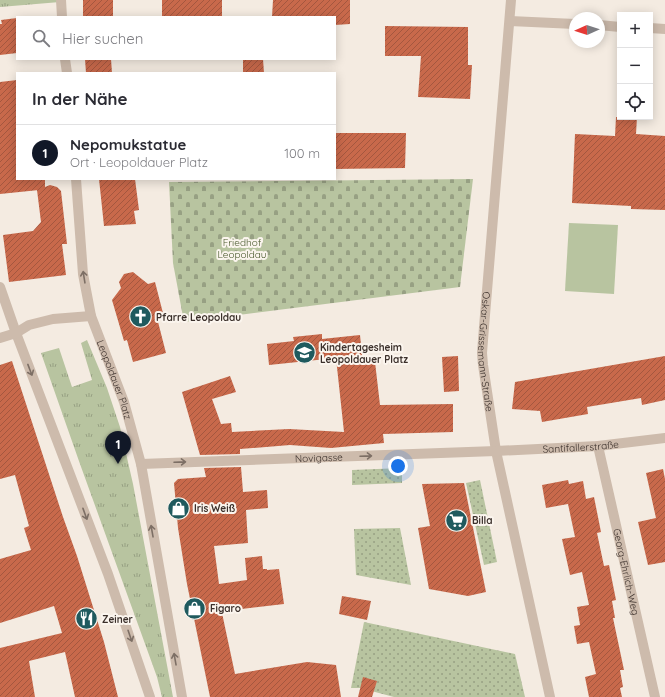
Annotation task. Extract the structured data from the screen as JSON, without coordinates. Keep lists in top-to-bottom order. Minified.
{"streets":{"street":["Oskar-Grissemann-Straße","Leopoldauer Platz","Santifallerstraße","Novigasse","Georg-Ehrlich-Weg"]},"crossings":[["Oskar-Grissemann-Straße","Santifallerstraße"],["Oskar-Grissemann-Straße","Novigasse"],["Leopoldauer Platz","Novigasse"],["Santifallerstraße","Novigasse"],["Santifallerstraße","Georg-Ehrlich-Weg"]],"one_way":["Novigasse"],"parks":["Friedhof Leopoldau"],"places":{"church":["Pfarre Leopoldau"],"school or university":["Kindertagesheim Leopoldauer Platz"],"shop":["Iris Weiß","Figaro"],"supermarket":["Billa"],"restaurant":["Zeiner"]},"north":"left","page":{"map_buttons":["+","−"],"search":"Hier suchen","heading":"In der Nähe","list":[{"mark":"1","name":"Nepomukstatue","note":"Ort · Leopoldauer Platz","value":"100 m"}],"pins":"1"}}
